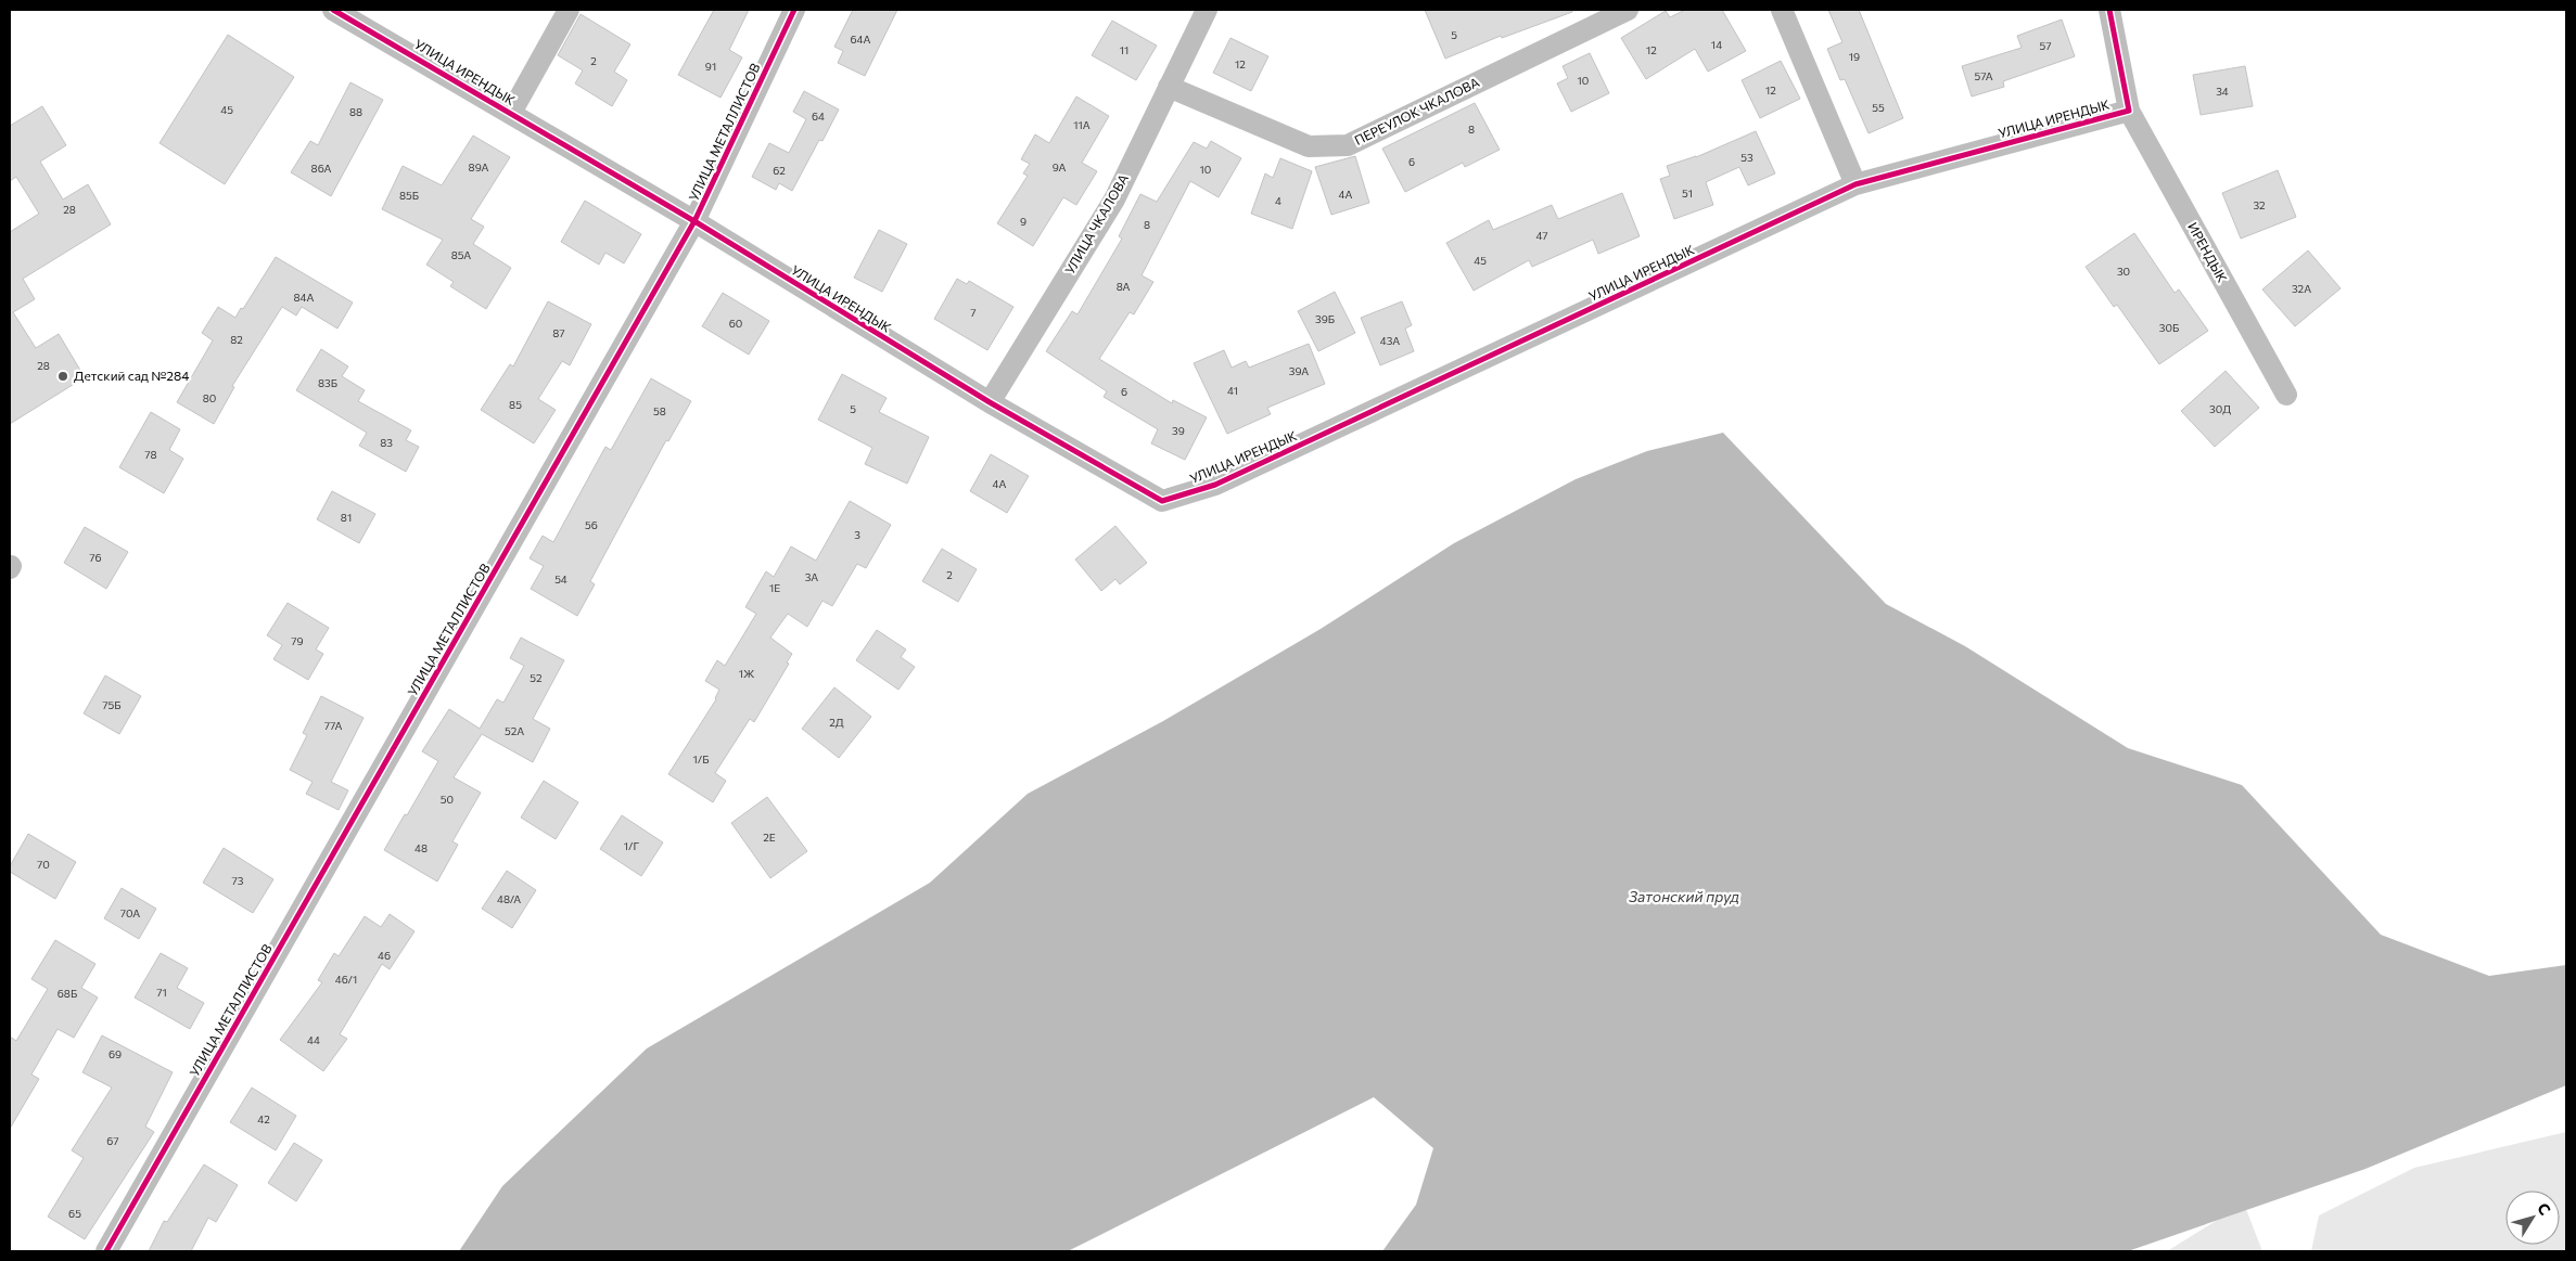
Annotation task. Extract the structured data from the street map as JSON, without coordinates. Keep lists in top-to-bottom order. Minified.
{"streets":{"street":["УЛИЦА ИРЕНДЫК","ПЕРЕУЛОК ЧКАЛОВА","УЛИЦА МЕТАЛЛИСТОВ","УЛИЦА ЧКАЛОВА","ИРЕНДЫК"]},"crossings":[["УЛИЦА ИРЕНДЫК","УЛИЦА МЕТАЛЛИСТОВ"],["УЛИЦА ИРЕНДЫК","УЛИЦА ЧКАЛОВА"],["УЛИЦА ИРЕНДЫК","ИРЕНДЫК"],["ПЕРЕУЛОК ЧКАЛОВА","УЛИЦА ЧКАЛОВА"]],"water":["Затонский пруд"],"places":["Детский сад №284"],"house_numbers":["5","64А","14","57","11","12","19","2","12","91","57А","10","12","34","55","45","88","64","11А","8","53","6","89А","9А","86А","10","62","51","4А","85Б","4","32","28","9","8","47","85А","45","30","8А","32А","84А","7","39Б","60","30Б","87","82","43А","28","39А","83Б","41","6","80","85","5","30Д","58","39","83","78","4А","81","56","3","76","2","3А","54","1Е","79","1Ж","52","75Б","2Д","77А","52А","1/Б","50","2Е","1/Г","48","70","73","48/А","70А","46","46/1","71","68Б","44","69","42","67","65"],"north":"top right"}
